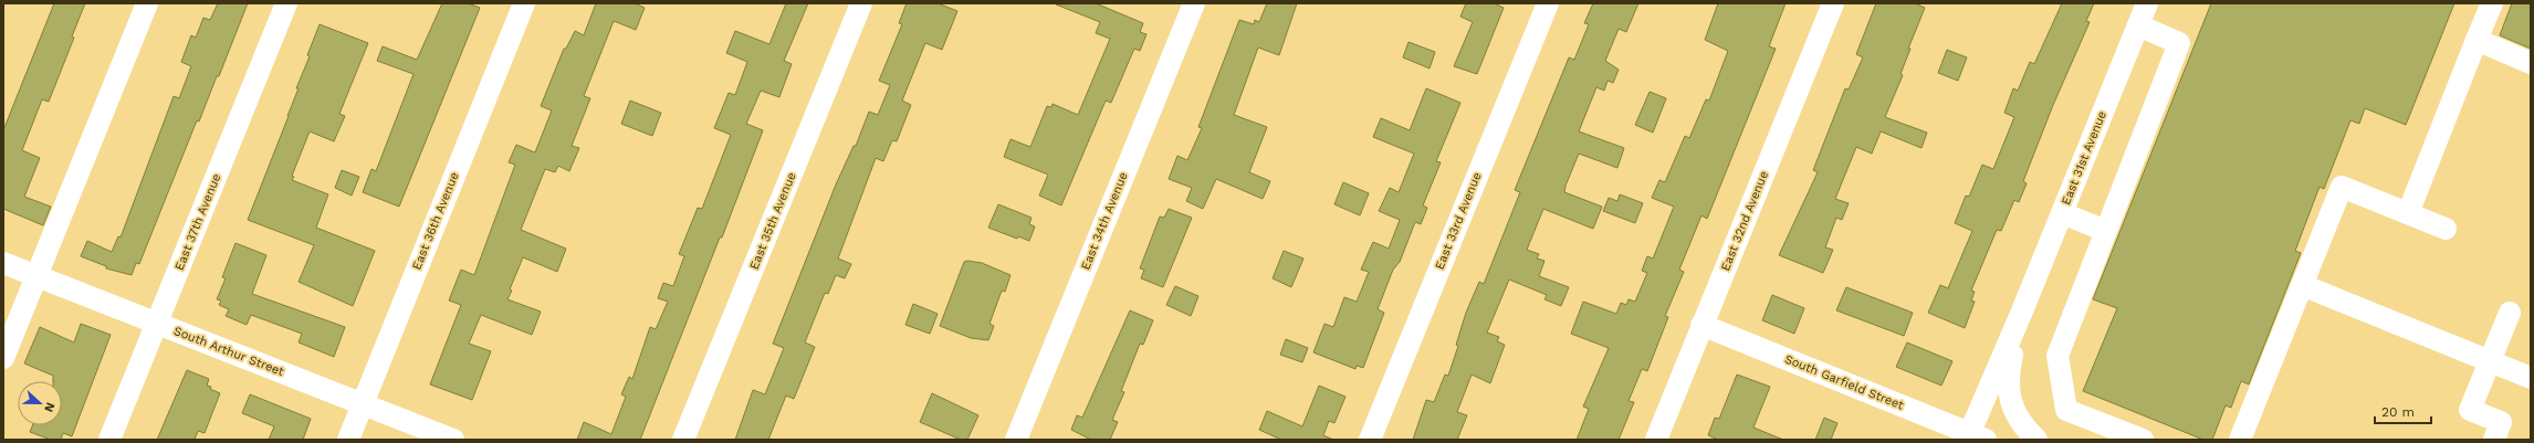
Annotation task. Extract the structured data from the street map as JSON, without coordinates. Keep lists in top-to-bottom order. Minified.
{"streets":{"street":["East 31st Avenue","East 36th Avenue","East 35th Avenue","East 34th Avenue","East 33rd Avenue","East 32nd Avenue","East 37th Avenue","South Arthur Street","South Garfield Street"]},"crossings":[["East 31st Avenue","South Garfield Street"],["East 36th Avenue","South Arthur Street"],["East 32nd Avenue","South Garfield Street"],["East 37th Avenue","South Arthur Street"]],"scale_bar":"20 m","north":"right"}
